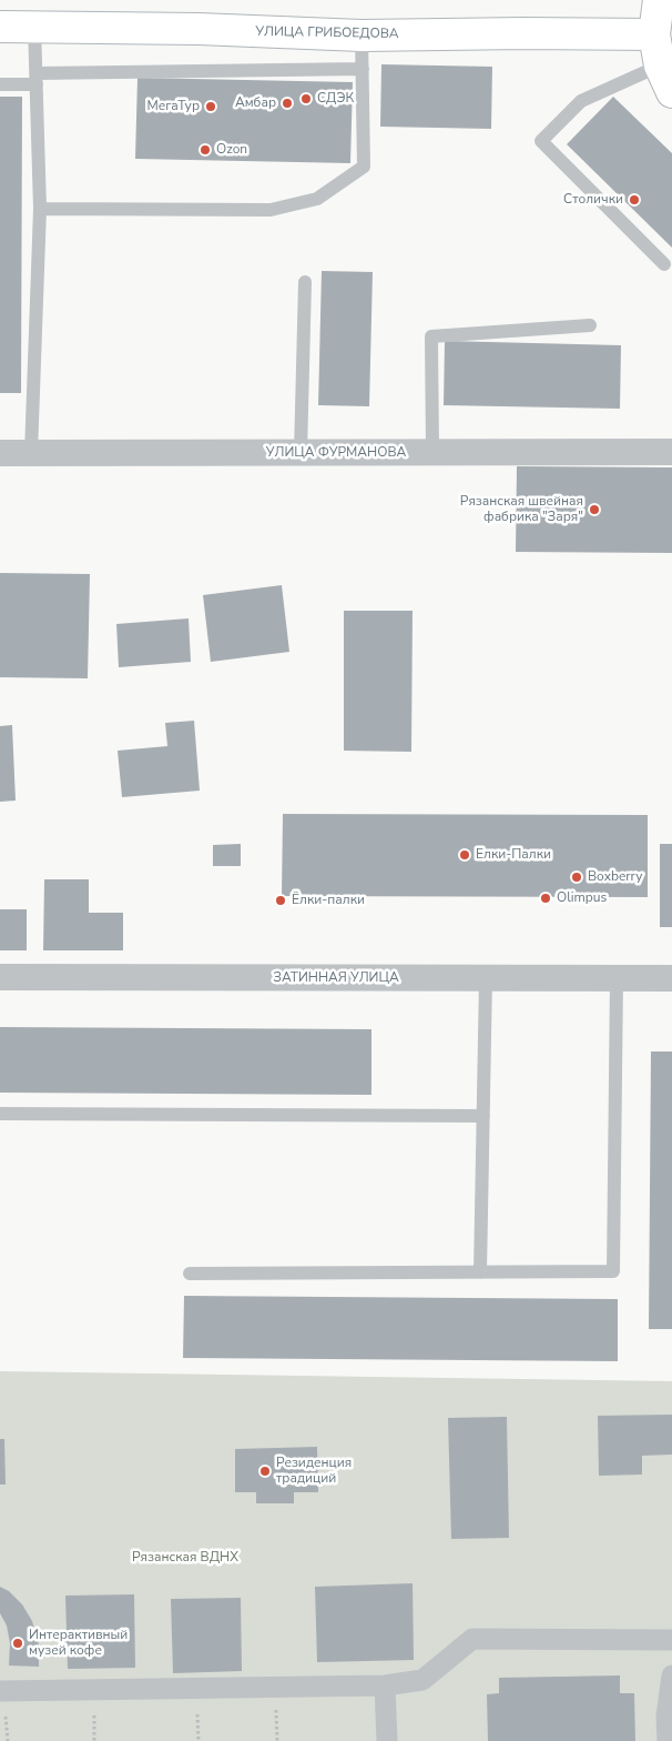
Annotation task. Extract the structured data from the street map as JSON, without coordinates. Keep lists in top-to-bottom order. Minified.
{"streets":{"main road":["УЛИЦА ГРИБОЕДОВА"],"street":["УЛИЦА ФУРМАНОВА","ЗАТИННАЯ УЛИЦА"]},"parks":["Рязанская ВДНХ"],"places":["СДЭК","Амбар","МегаТур","Ozon","Столички","Рязанская швейная фабрика \"Заря\"","Елки-Палки","Boxberry","Olimpus","Ёлки-палки","Резиденция традиций","Интерактивный музей кофе"]}
